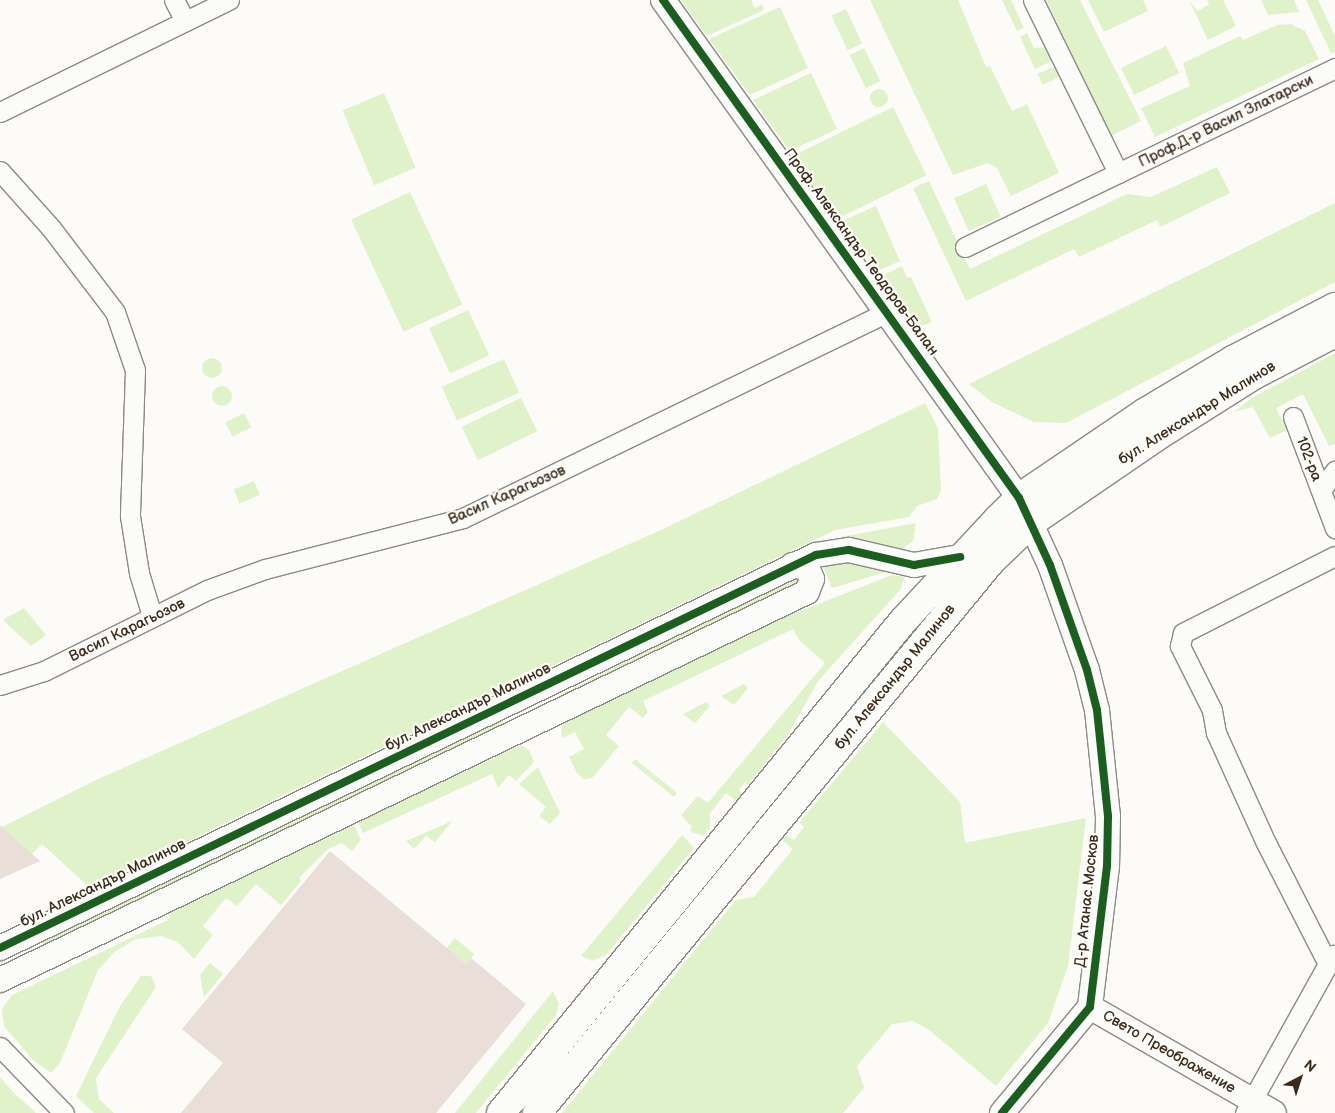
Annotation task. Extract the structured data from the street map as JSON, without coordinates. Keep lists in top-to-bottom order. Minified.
{"streets":{"main road":["бул. Александър Малинов"],"street":["Проф.Д-р Васил Златарски","Проф. Александър Теодоров-Балан","102-ра","Васил Карагьозов","Д-р Атанас Москов","Свето Преображение"]},"crossings":[["Проф. Александър Теодоров-Балан","бул. Александър Малинов"],["Проф. Александър Теодоров-Балан","Васил Карагьозов"],["Проф. Александър Теодоров-Балан","Д-р Атанас Москов"],["бул. Александър Малинов","Д-р Атанас Москов"],["Д-р Атанас Москов","Свето Преображение"]],"north":"top right"}
